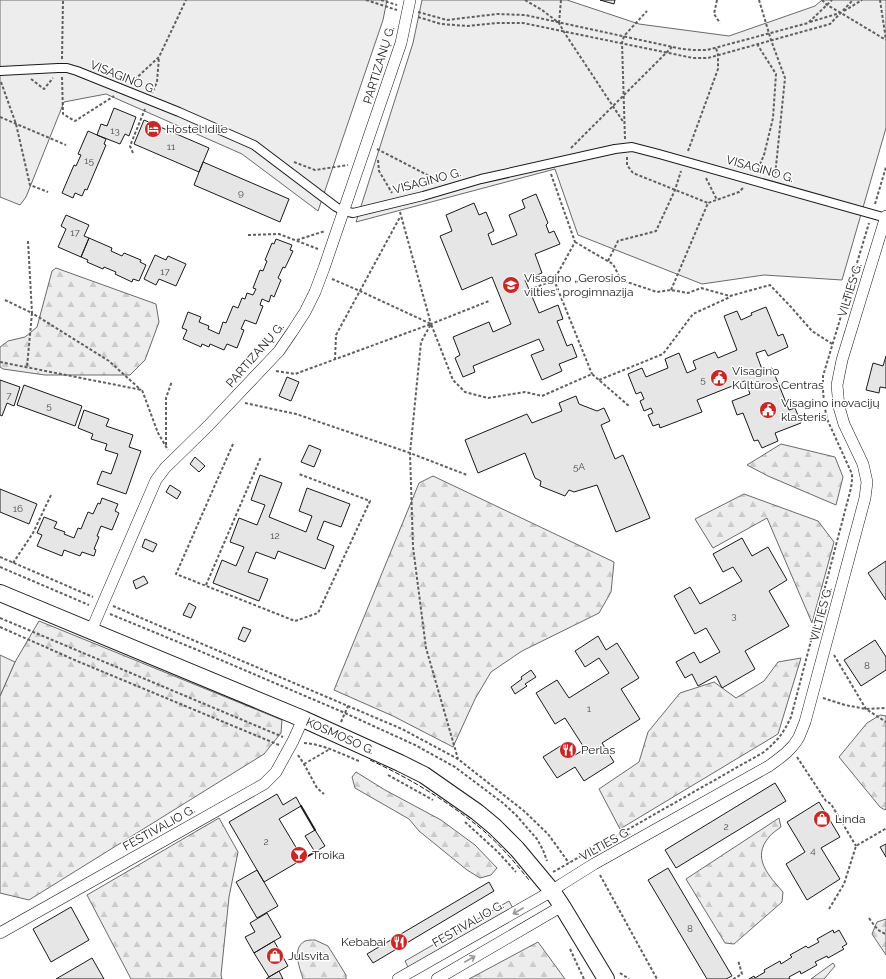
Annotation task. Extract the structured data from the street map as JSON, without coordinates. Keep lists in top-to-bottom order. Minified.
{"streets":{"main road":["KOSMOSO G."],"street":["PARTIZANŲ G.","VISAGINO G.","VILTIES G.","FESTIVALIO G."]},"crossings":[["PARTIZANŲ G.","VISAGINO G."],["PARTIZANŲ G.","KOSMOSO G."],["VISAGINO G.","VILTIES G."],["VILTIES G.","KOSMOSO G."],["VILTIES G.","FESTIVALIO G."],["KOSMOSO G.","FESTIVALIO G."]],"places":{"hotel":["Hostel Idile"],"school or university":["Visagino „Gerosios vilties“ progimnazija"],"public building":["Visagino Kultūros Centras","Visagino inovacijų klasteris"],"restaurant":["Perlas","Kebabai"],"shop":["Linda","Julsvita"],"bar":["Troika"]},"house_numbers":["13","11","15","9","17","17","5","7","5","5A","16","12","3","8","1","2","2","4","8"]}
